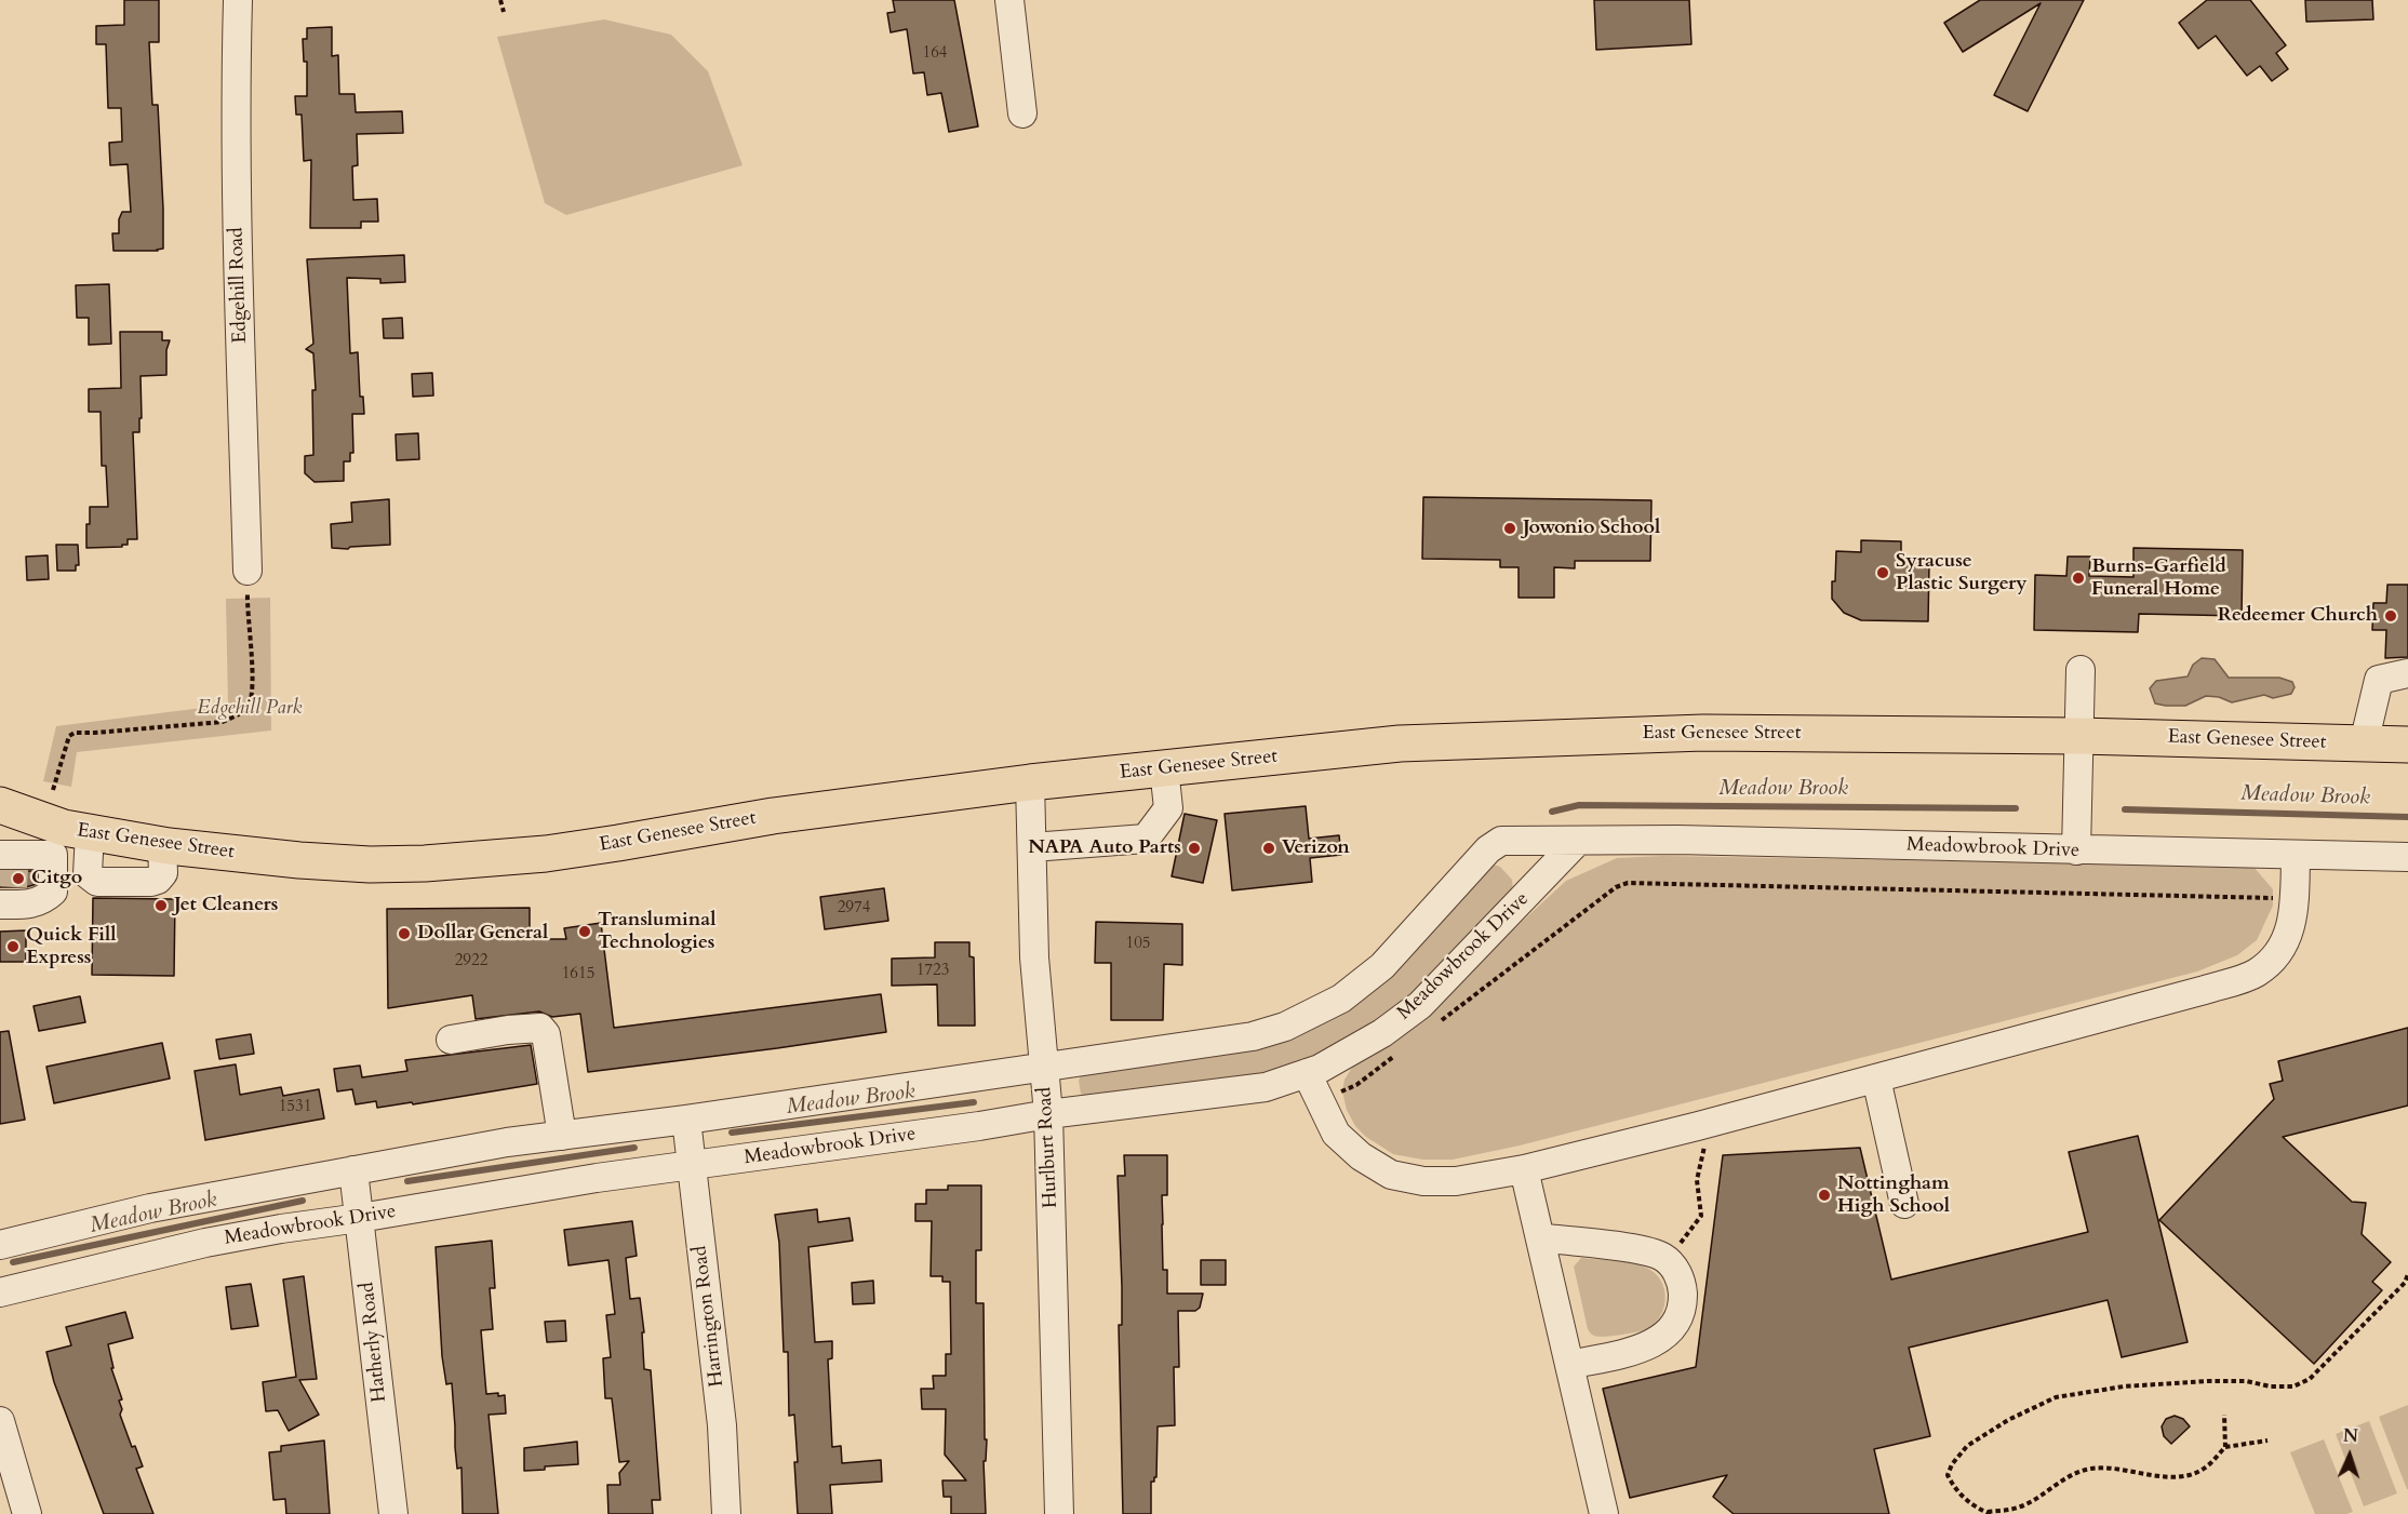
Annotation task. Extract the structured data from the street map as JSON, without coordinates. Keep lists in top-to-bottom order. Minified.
{"streets":{"main road":["East Genesee Street"],"street":["Edgehill Road","Meadowbrook Drive","Hurlburt Road","Harrington Road","Hatherly Road"]},"crossings":[["East Genesee Street","Hurlburt Road"],["Meadowbrook Drive","Hurlburt Road"],["Meadowbrook Drive","Harrington Road"],["Meadowbrook Drive","Hatherly Road"]],"water":["Meadow Brook"],"parks":["Edgehill Park"],"places":["Jowonio School","Syracuse Plastic Surgery","Burns-Garfield Funeral Home","Redeemer Church","NAPA Auto Parts","Verizon","Citgo","Jet Cleaners","Transluminal Technologies","Dollar General","Quick Fill Express","Nottingham High School"],"house_numbers":["164","2974","105","2922","1723","1615","1531"],"north":"top"}
